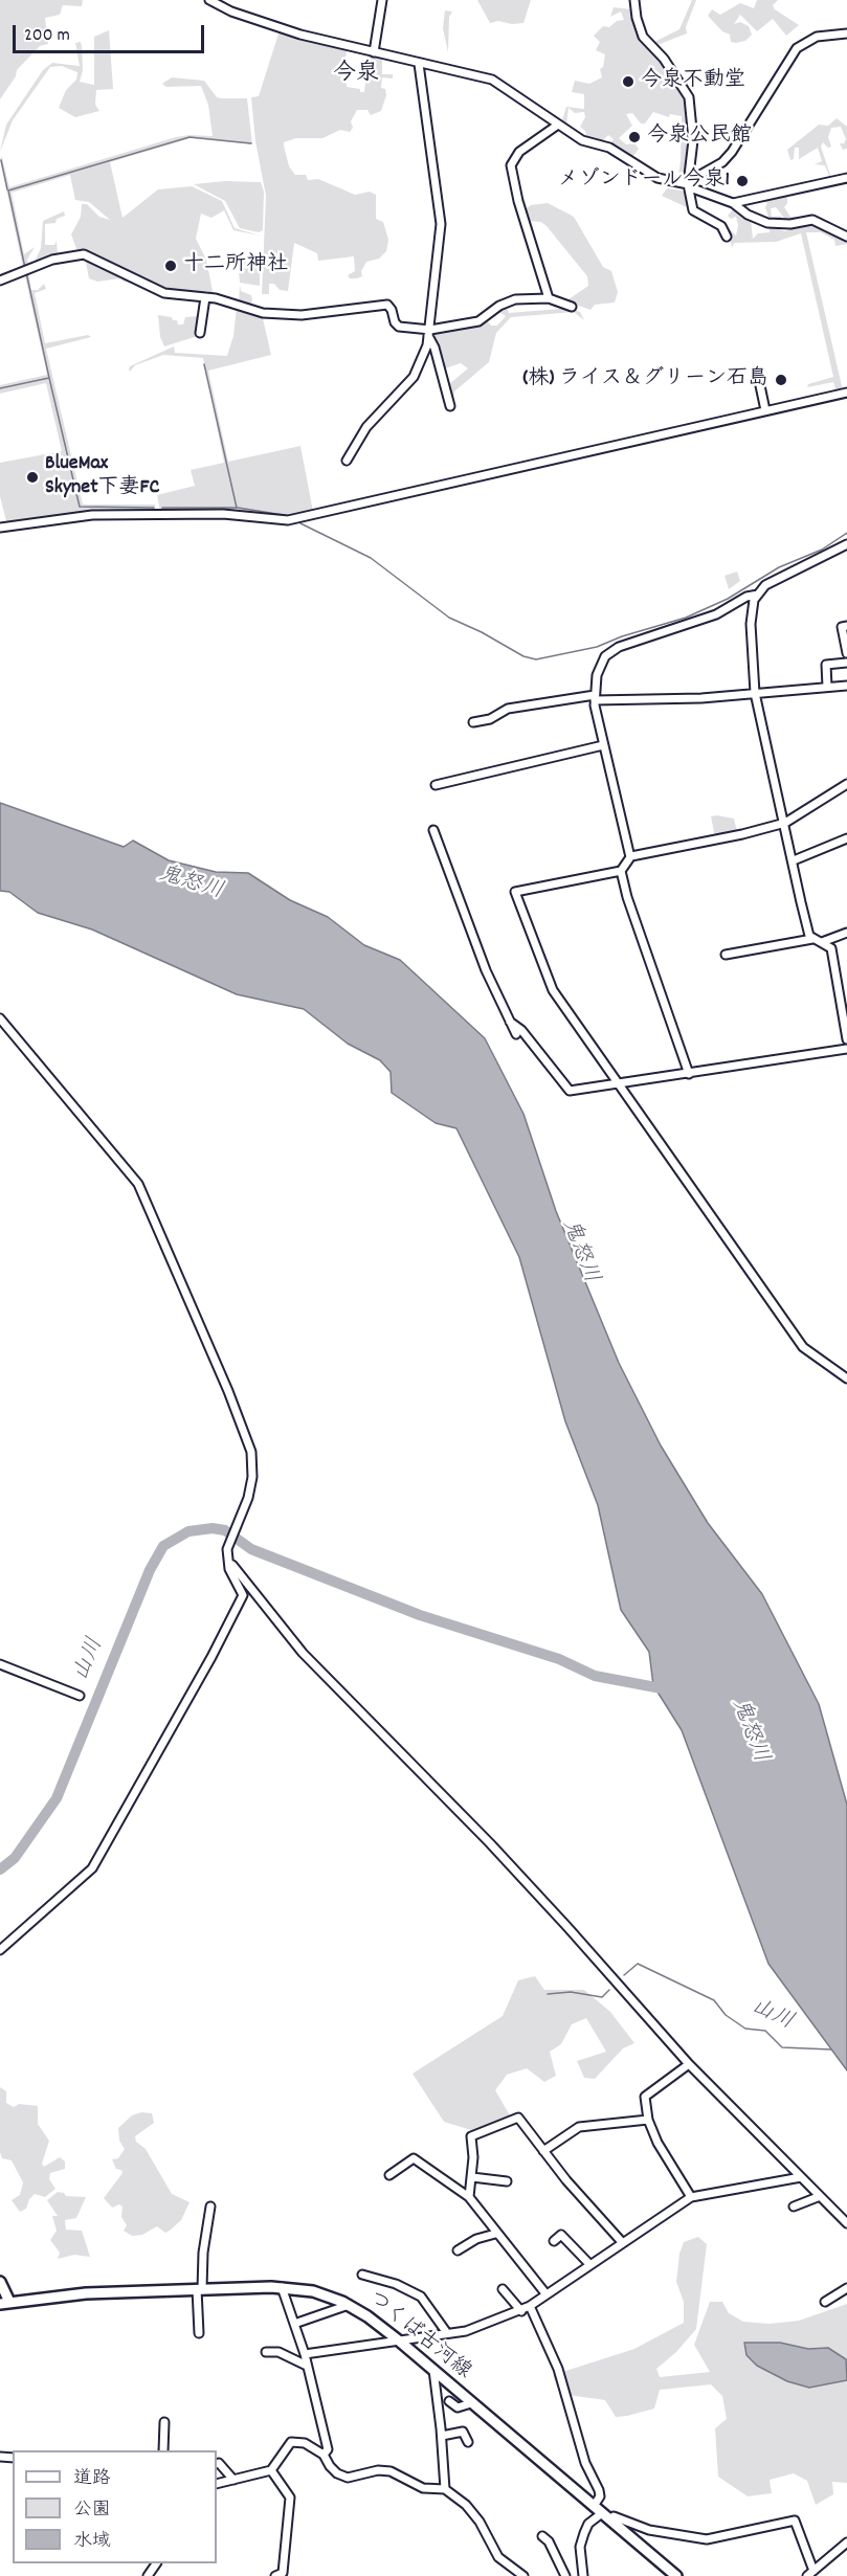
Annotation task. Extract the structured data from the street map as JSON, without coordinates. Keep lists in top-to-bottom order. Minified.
{"streets":{"main road":["つくば古河線"]},"districts":["今泉"],"water":["鬼怒川","山川"],"places":["今泉不動堂","今泉公民館","メゾンドール今泉1","十二所神社","(株) ライス＆グリーン石島","BlueMax Skynet下妻FC"],"legend":["道路","公園","水域"],"scale_bar":"200 m"}
